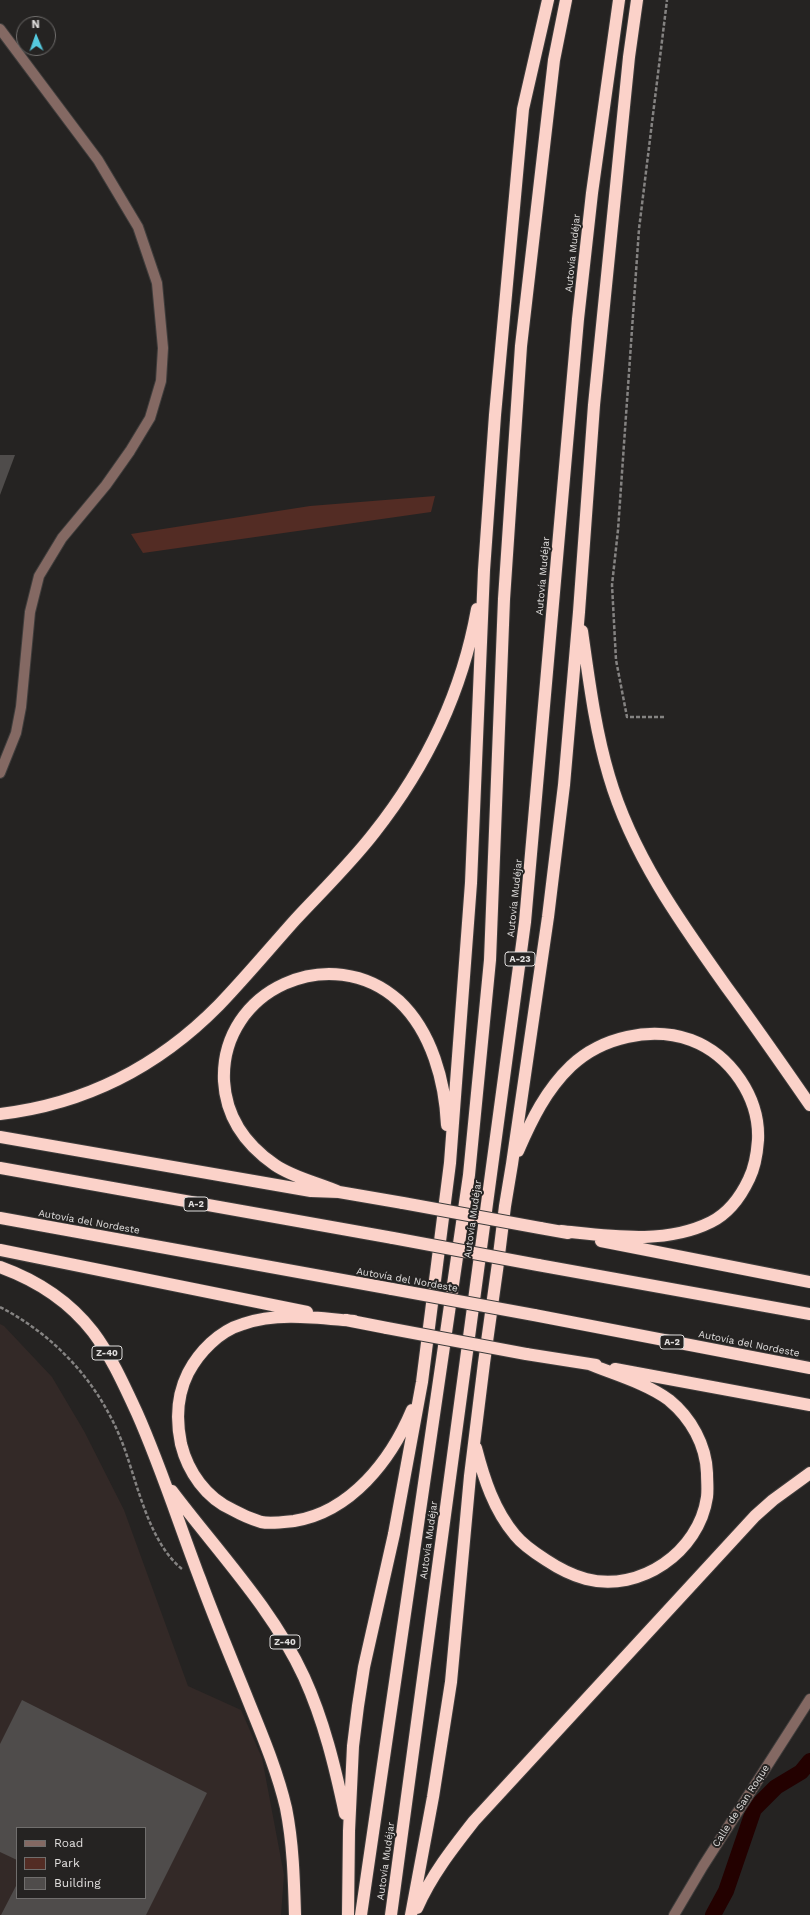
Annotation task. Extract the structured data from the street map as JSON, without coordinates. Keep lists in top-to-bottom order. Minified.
{"streets":{"highway":["Autovía Mudéjar","A-23","A-2","Autovía del Nordeste","Z-40"],"street":["Calle de San Roque"]},"legend":["Road","Park","Building"],"north":"top"}
